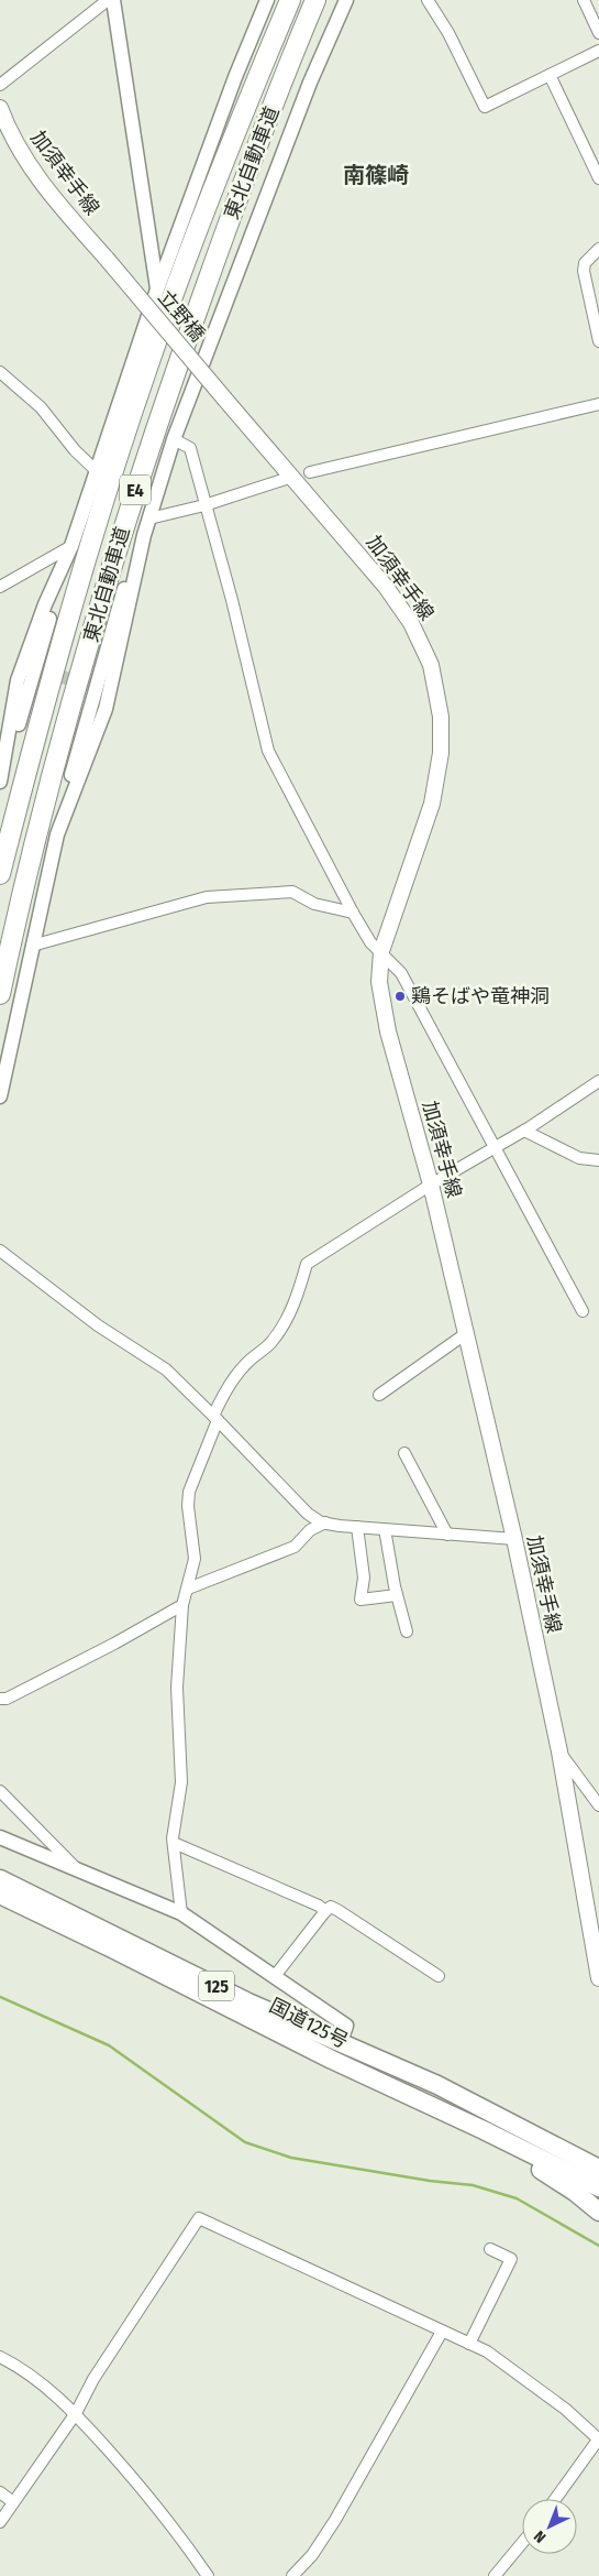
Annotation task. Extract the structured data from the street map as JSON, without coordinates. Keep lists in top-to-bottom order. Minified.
{"streets":{"highway":["東北自動車道","E4","125","国道125号"],"main road":["加須幸手線","立野橋"]},"crossings":[["加須幸手線","立野橋"]],"districts":["南篠崎"],"places":["鶏そばや竜神洞"],"north":"bottom left"}
